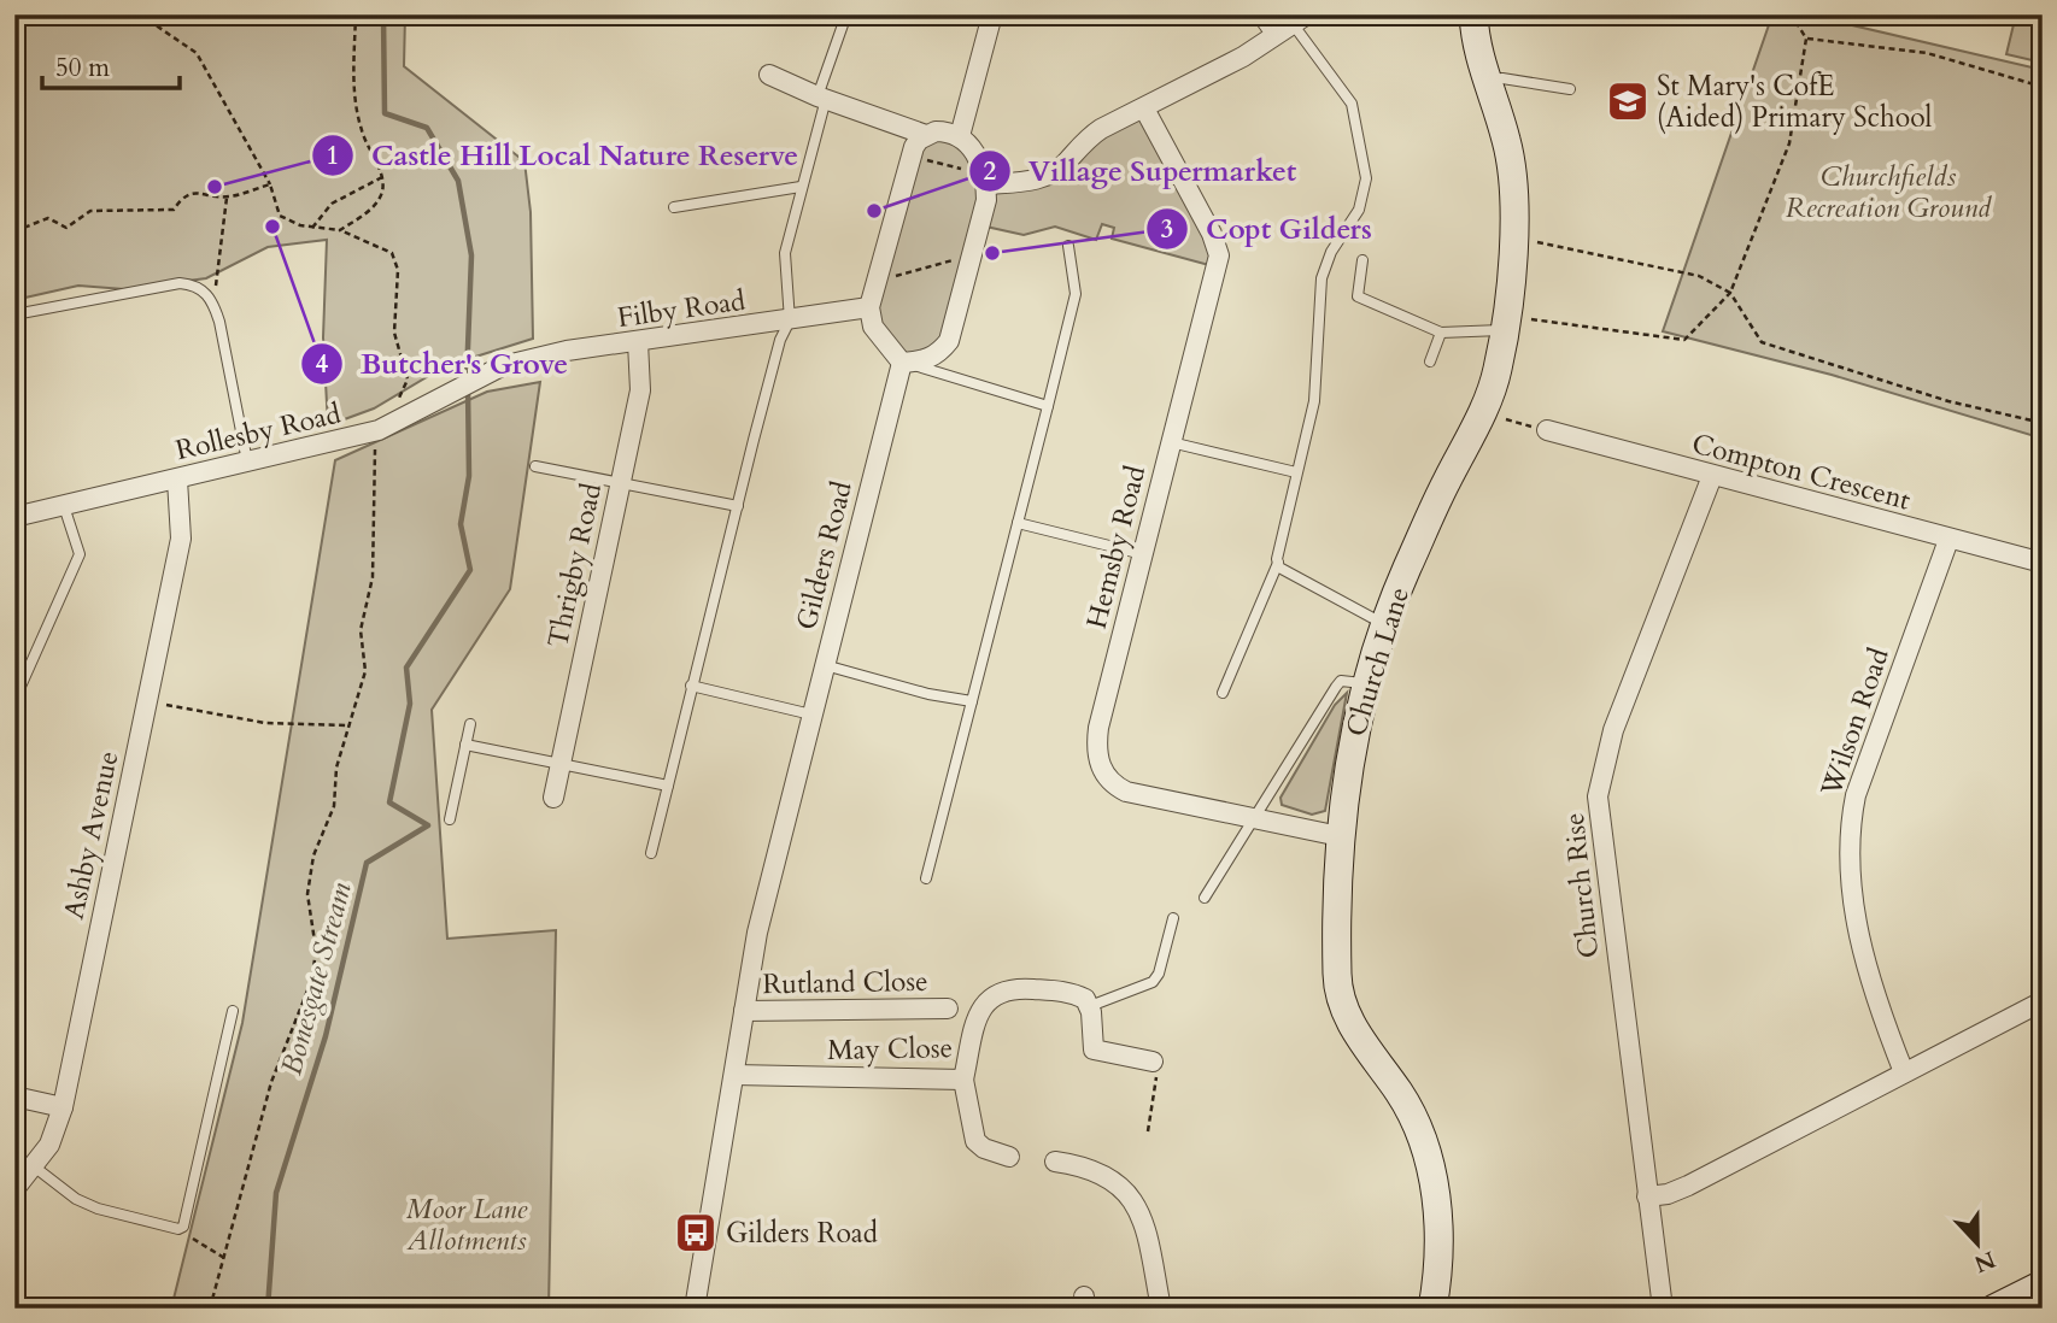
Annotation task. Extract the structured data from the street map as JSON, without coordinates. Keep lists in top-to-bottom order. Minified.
{"streets":{"street":["Filby Road","Rollesby Road","Compton Crescent","Hemsby Road","Gilders Road","Thrigby Road","Church Lane","Wilson Road","Ashby Avenue","Church Rise","Rutland Close","May Close"]},"crossings":[["Filby Road","Rollesby Road"],["Filby Road","Thrigby Road"],["Rollesby Road","Ashby Avenue"],["Compton Crescent","Wilson Road"],["Compton Crescent","Church Rise"],["Hemsby Road","Church Lane"],["Gilders Road","Rutland Close"],["Gilders Road","May Close"]],"water":["Bonesgate Stream"],"parks":["Churchfields Recreation Ground","Moor Lane Allotments"],"places":{"school or university":["St Mary's CofE (Aided) Primary School"],"other":["Castle Hill Local Nature Reserve","Village Supermarket","Butcher's Grove","Copt Gilders"],"bus stop":["Gilders Road"]},"scale_bar":"50 m","north":"bottom"}
